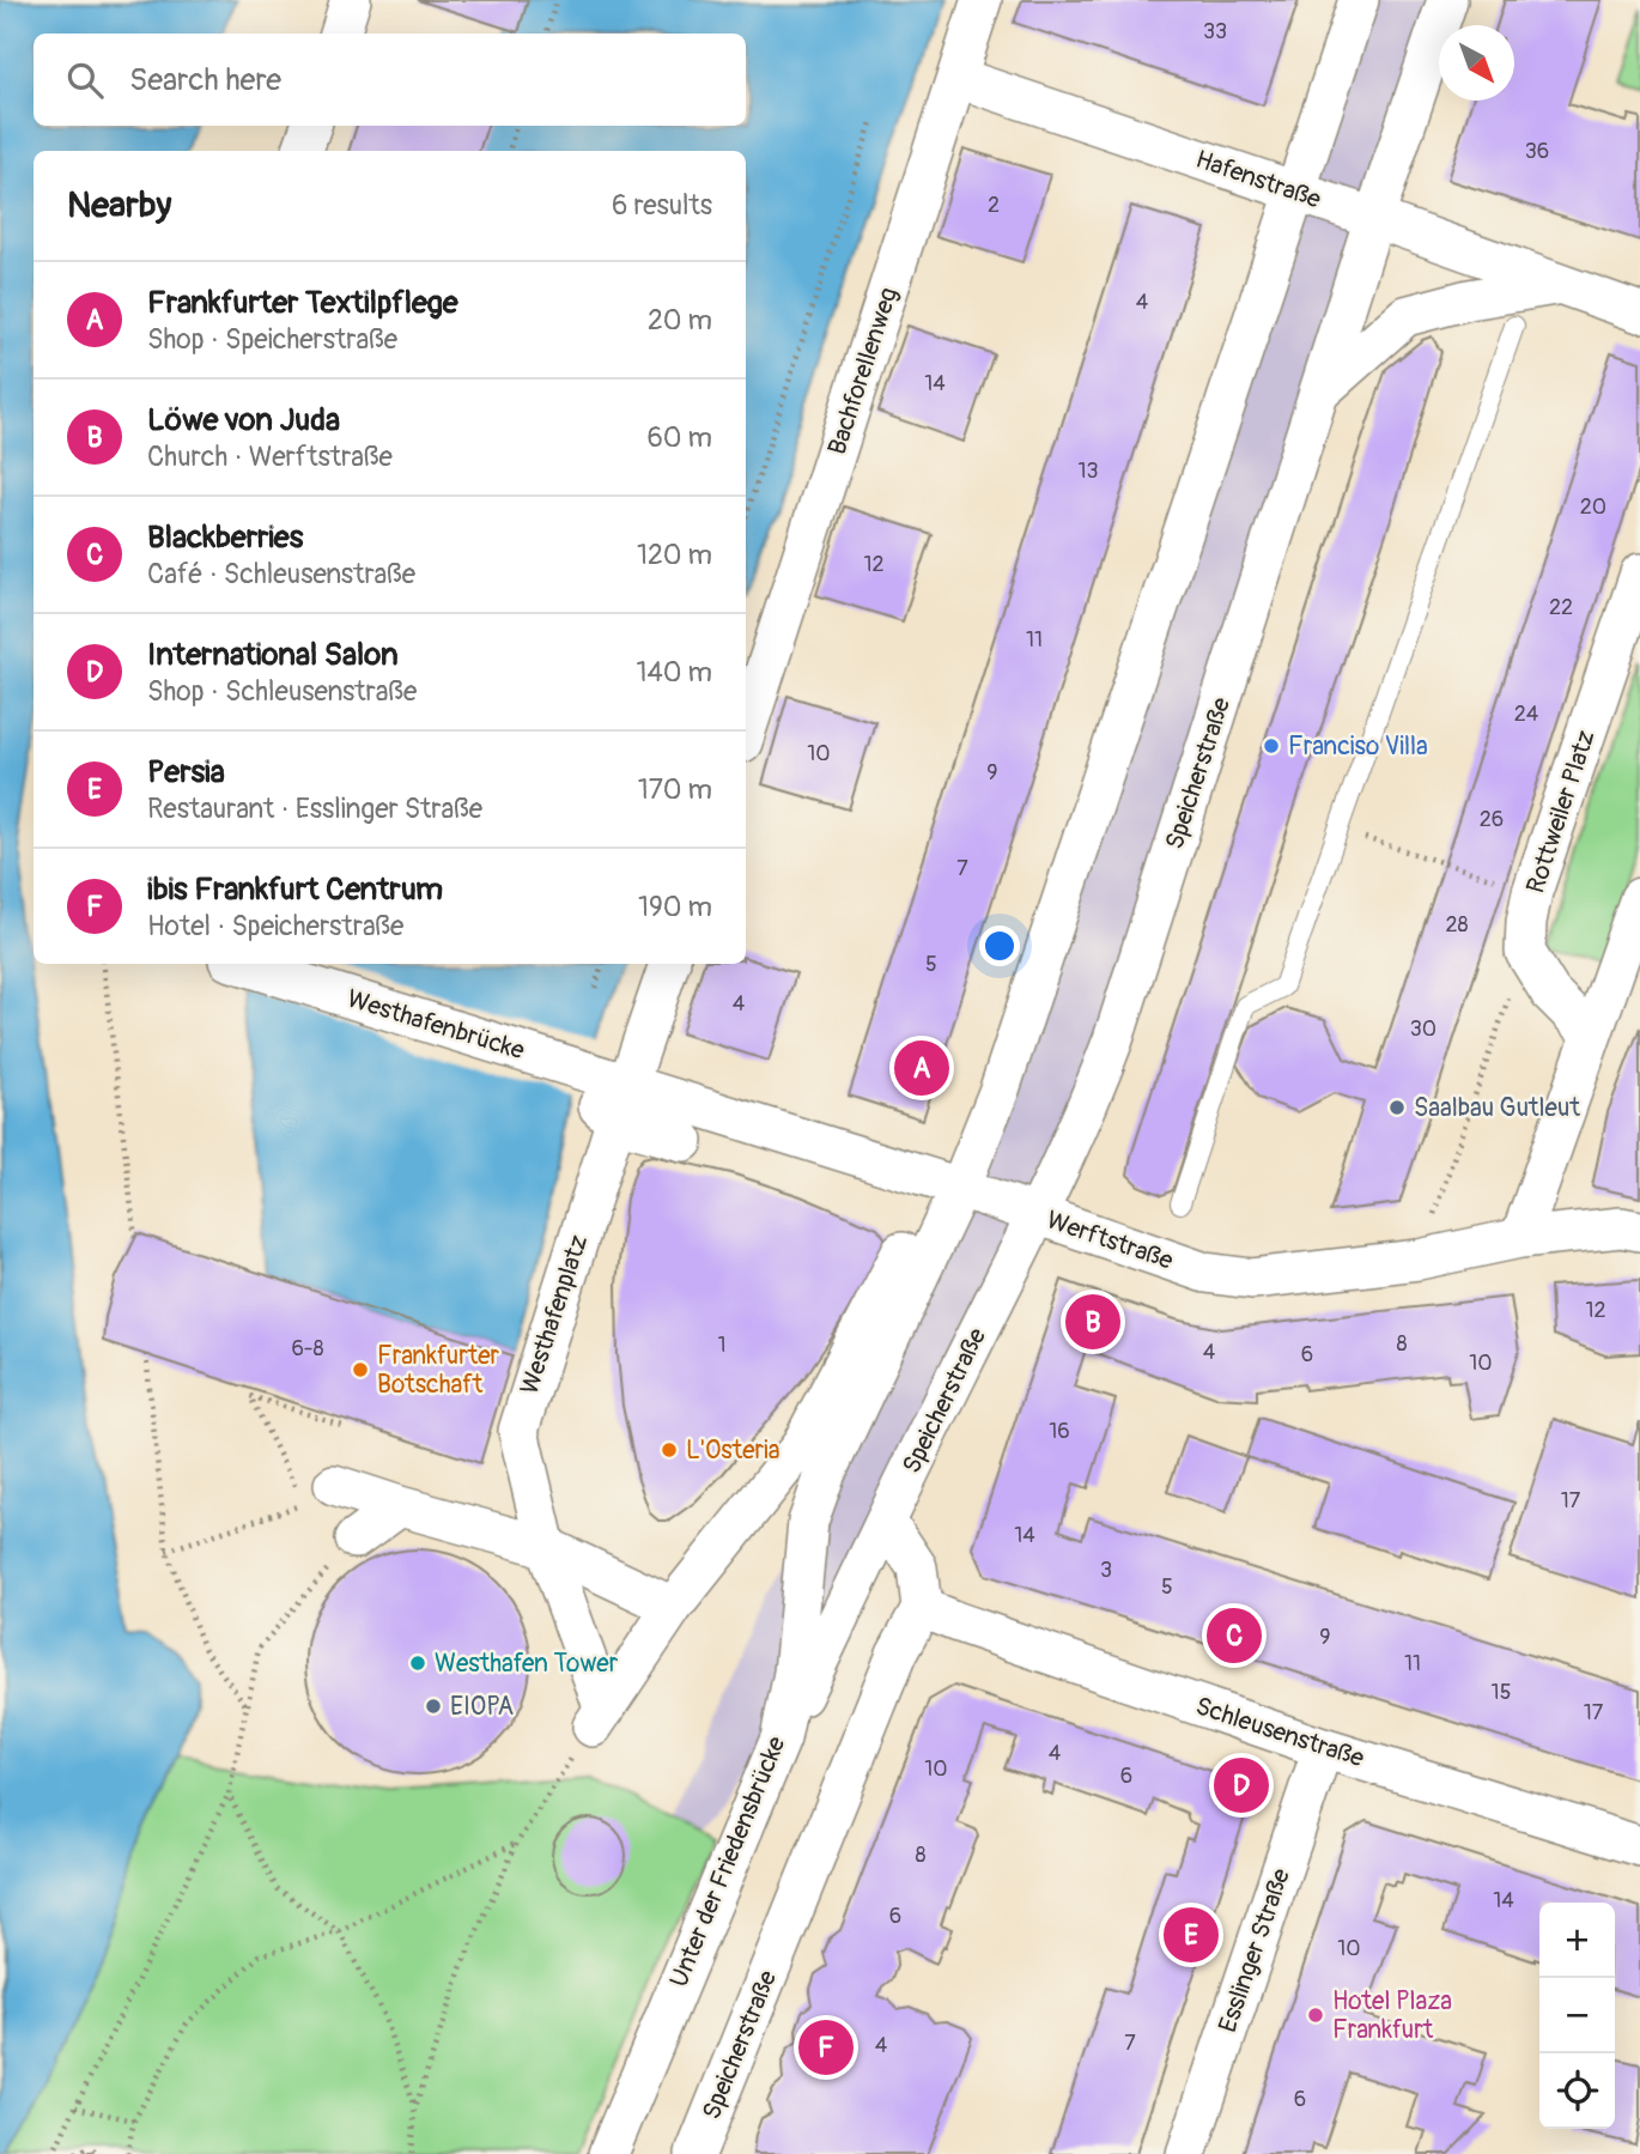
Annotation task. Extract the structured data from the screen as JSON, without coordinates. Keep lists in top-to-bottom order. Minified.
{"streets":{"street":["Hafenstraße","Bachforellenweg","Speicherstraße","Rottweiler Platz","Westhafenbrücke","Werftstraße","Westhafenplatz","Schleusenstraße","Unter der Friedensbrücke","Esslinger Straße"]},"crossings":[["Hafenstraße","Bachforellenweg"],["Hafenstraße","Speicherstraße"],["Speicherstraße","Werftstraße"],["Speicherstraße","Schleusenstraße"],["Speicherstraße","Unter der Friedensbrücke"],["Westhafenbrücke","Werftstraße"],["Westhafenbrücke","Westhafenplatz"],["Werftstraße","Westhafenplatz"],["Werftstraße","Unter der Friedensbrücke"],["Schleusenstraße","Esslinger Straße"]],"places":["Franciso Villa","Saalbau Gutleut","Frankfurter Botschaft","L'Osteria","Westhafen Tower","EIOPA","Hotel Plaza Frankfurt"],"house_numbers":["33","36","2","4","14","13","20","12","22","11","24","10","9","26","7","28","5","4","30","12","8","1","6-8","4","6","10","16","17","14","3","5","9","11","15","17","4","10","6","8","14","6","10","7","4","6"],"north":"bottom right","page":{"search":"Search here","heading":["Nearby","6 results"],"list":[{"mark":"A","name":"Frankfurter Textilpflege","note":"Shop · Speicherstraße","value":"20 m"},{"mark":"B","name":"Löwe von Juda","note":"Church · Werftstraße","value":"60 m"},{"mark":"C","name":"Blackberries","note":"Café · Schleusenstraße","value":"120 m"},{"mark":"D","name":"International Salon","note":"Shop · Schleusenstraße","value":"140 m"},{"mark":"E","name":"Persia","note":"Restaurant · Esslinger Straße","value":"170 m"},{"mark":"F","name":"ibis Frankfurt Centrum","note":"Hotel · Speicherstraße","value":"190 m"}],"pins":["A","B","C","D","E","F"],"map_buttons":["+","−"]}}
